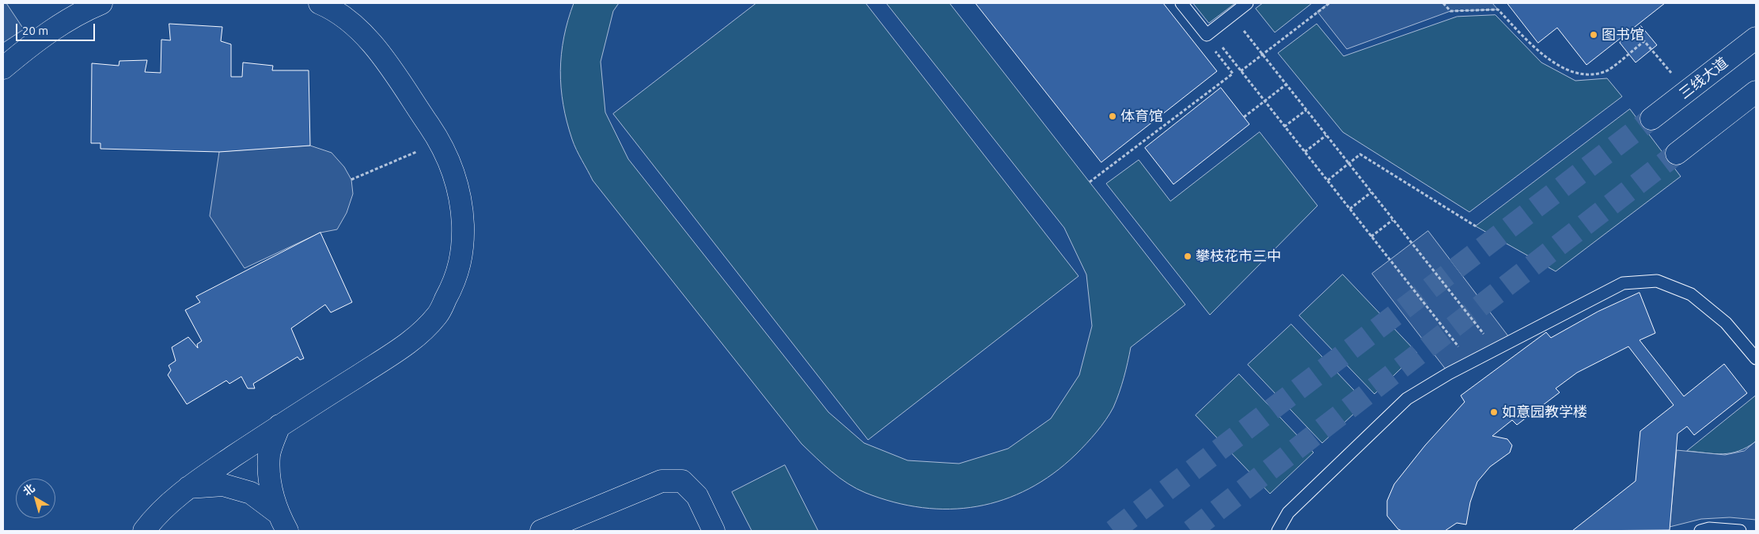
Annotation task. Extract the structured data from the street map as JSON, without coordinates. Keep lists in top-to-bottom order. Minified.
{"streets":{"street":["三线大道"]},"places":["图书馆","体育馆","攀枝花市三中","如意园教学楼"],"scale_bar":"20 m","north":"top left"}
